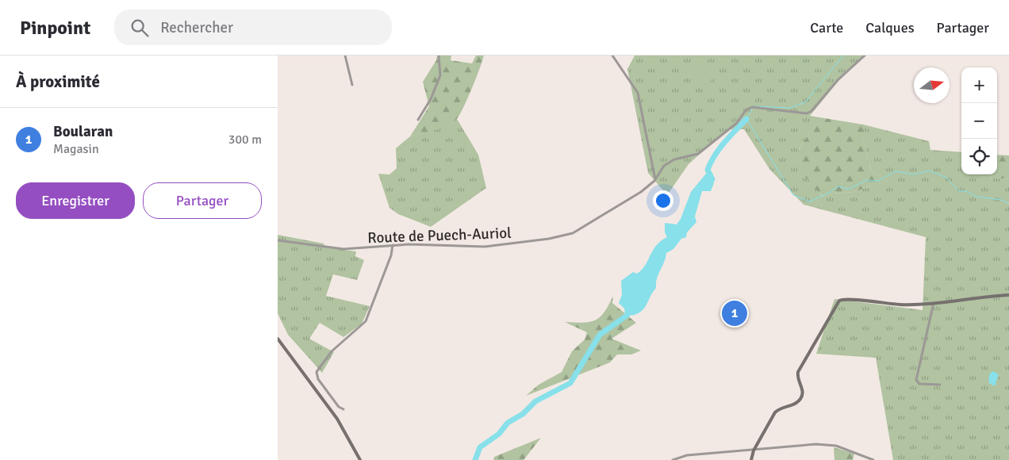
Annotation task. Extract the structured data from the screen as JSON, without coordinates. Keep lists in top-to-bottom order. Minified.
{"streets":{"street":["Route de Puech-Auriol"]},"north":"right","page":{"header":"Pinpoint","search":"Rechercher","nav":["Carte","Calques","Partager"],"heading":"À proximité","map_buttons":["+","−"],"list":[{"mark":"1","name":"Boularan","note":"Magasin","value":"300 m"}],"buttons":["Enregistrer","Partager"],"pins":"1"}}
